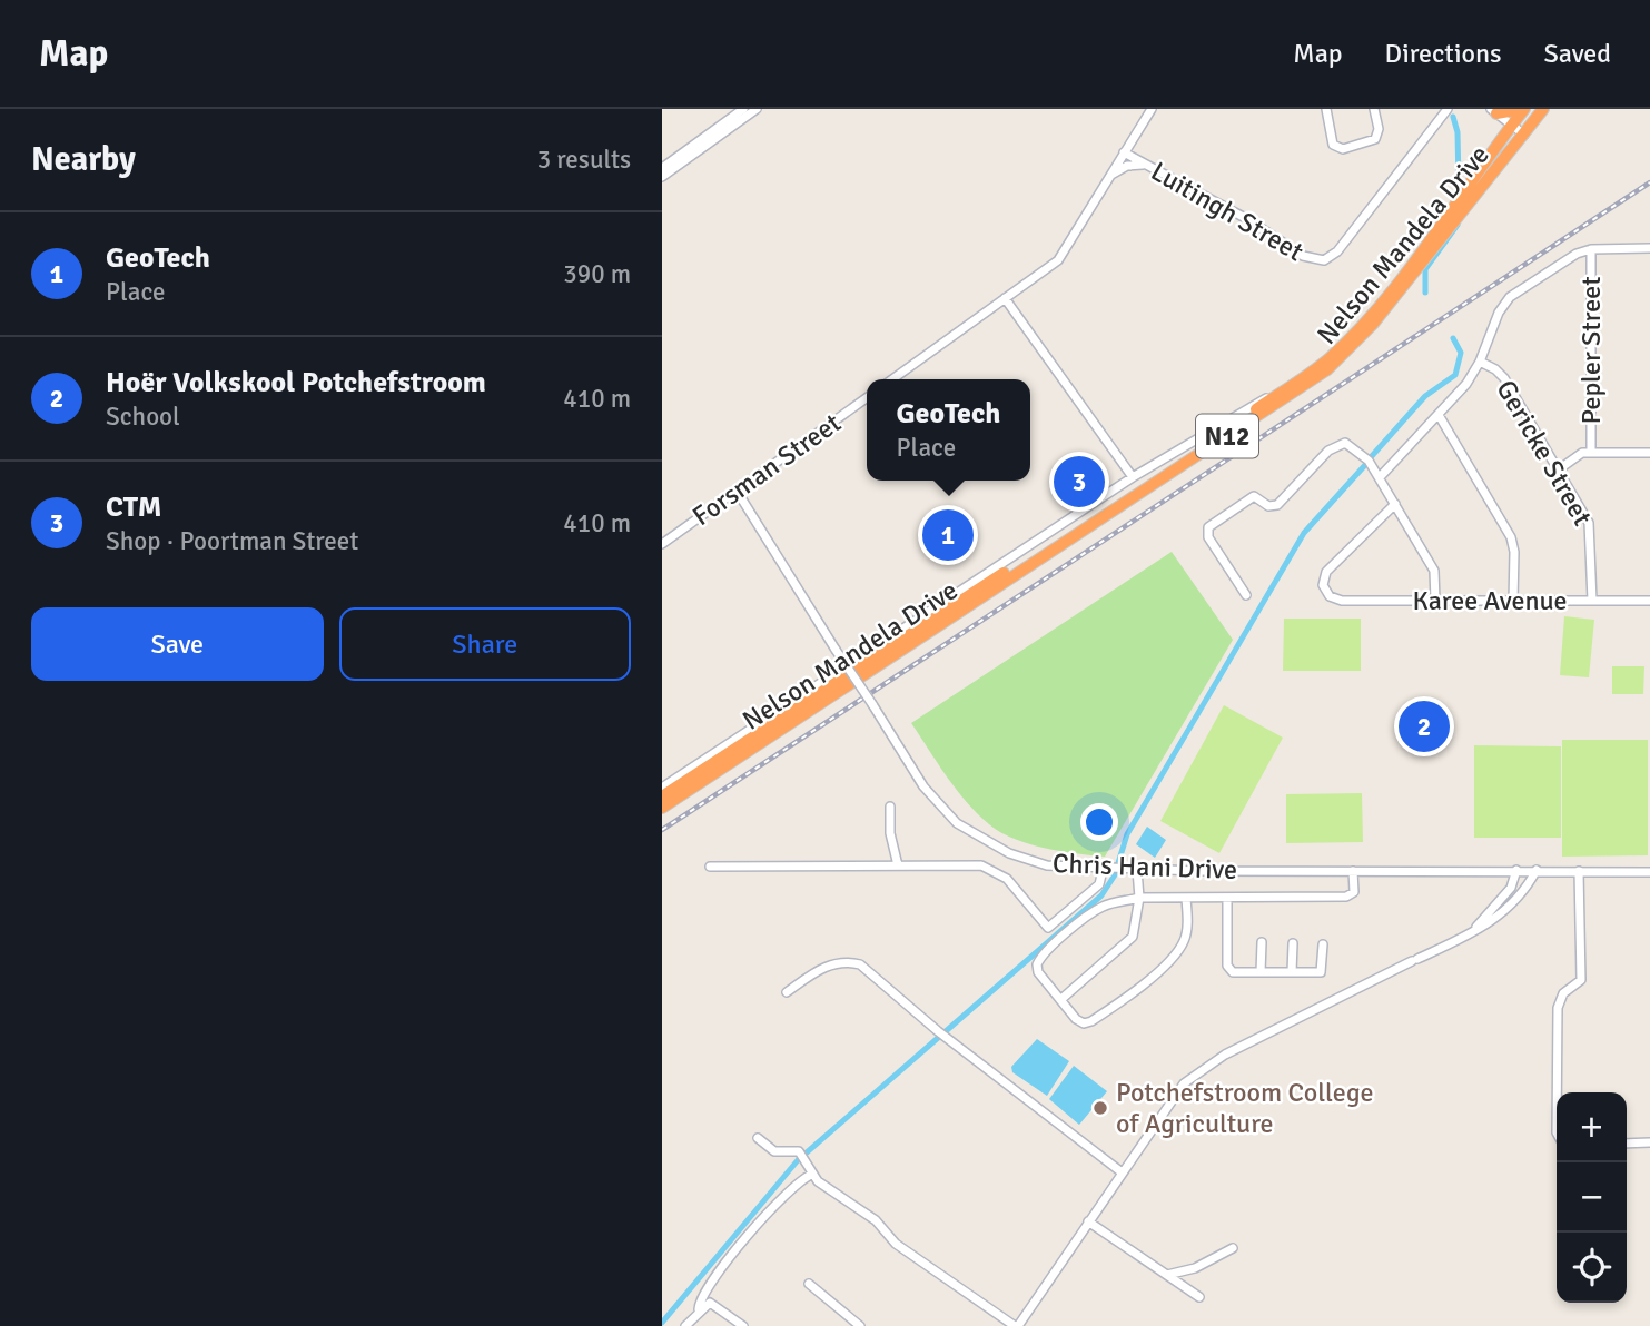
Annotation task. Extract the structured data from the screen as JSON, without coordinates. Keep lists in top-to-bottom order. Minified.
{"streets":{"highway":["Nelson Mandela Drive","N12"],"street":["Luitingh Street","Pepler Street","Gericke Street","Forsman Street","Karee Avenue","Chris Hani Drive"]},"crossings":[["Gericke Street","Karee Avenue"],["Forsman Street","Chris Hani Drive"]],"places":["Potchefstroom College of Agriculture"],"page":{"header":"Map","nav":["Map","Directions","Saved"],"heading":["Nearby","3 results"],"list":[{"mark":"1","name":"GeoTech","note":"Place","value":"390 m"},{"mark":"2","name":"Hoër Volkskool Potchefstroom","note":"School","value":"410 m"},{"mark":"3","name":"CTM","note":"Shop · Poortman Street","value":"410 m"}],"popup":["GeoTech","Place"],"pins":["3","1","2"],"buttons":["Save","Share"],"map_buttons":["+","−"]}}
